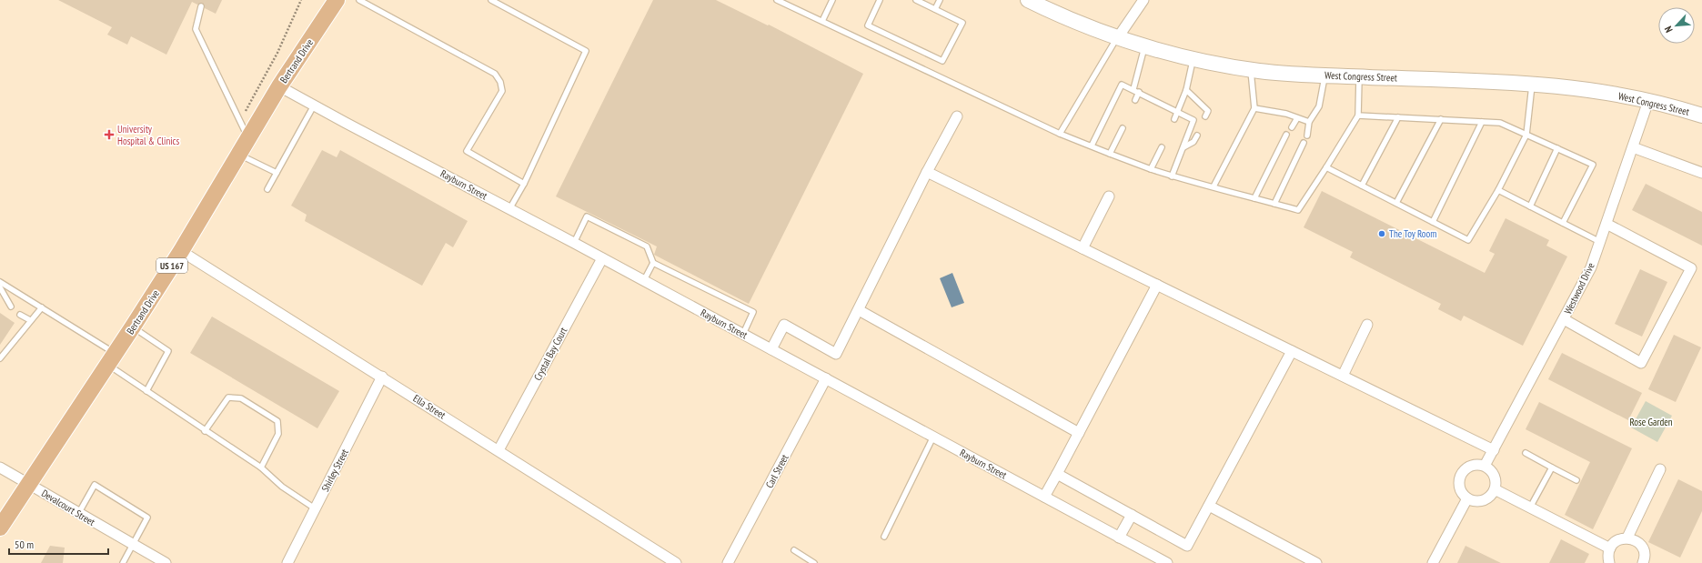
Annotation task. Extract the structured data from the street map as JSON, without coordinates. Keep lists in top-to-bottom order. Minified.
{"streets":{"main road":["Bertrand Drive","West Congress Street","US 167"],"street":["Rayburn Street","Westwood Drive","Crystal Bay Court","Ella Street","Shirley Street","Carl Street","Devalcourt Street"]},"crossings":[["Bertrand Drive","Rayburn Street"],["Bertrand Drive","Ella Street"],["Bertrand Drive","Devalcourt Street"],["West Congress Street","Westwood Drive"],["Rayburn Street","Crystal Bay Court"],["Rayburn Street","Carl Street"],["Crystal Bay Court","Ella Street"],["Ella Street","Shirley Street"]],"parks":["Rose Garden"],"places":{"health":["University Hospital & Clinics"],"other":["The Toy Room"]},"scale_bar":"50 m","north":"bottom left"}
